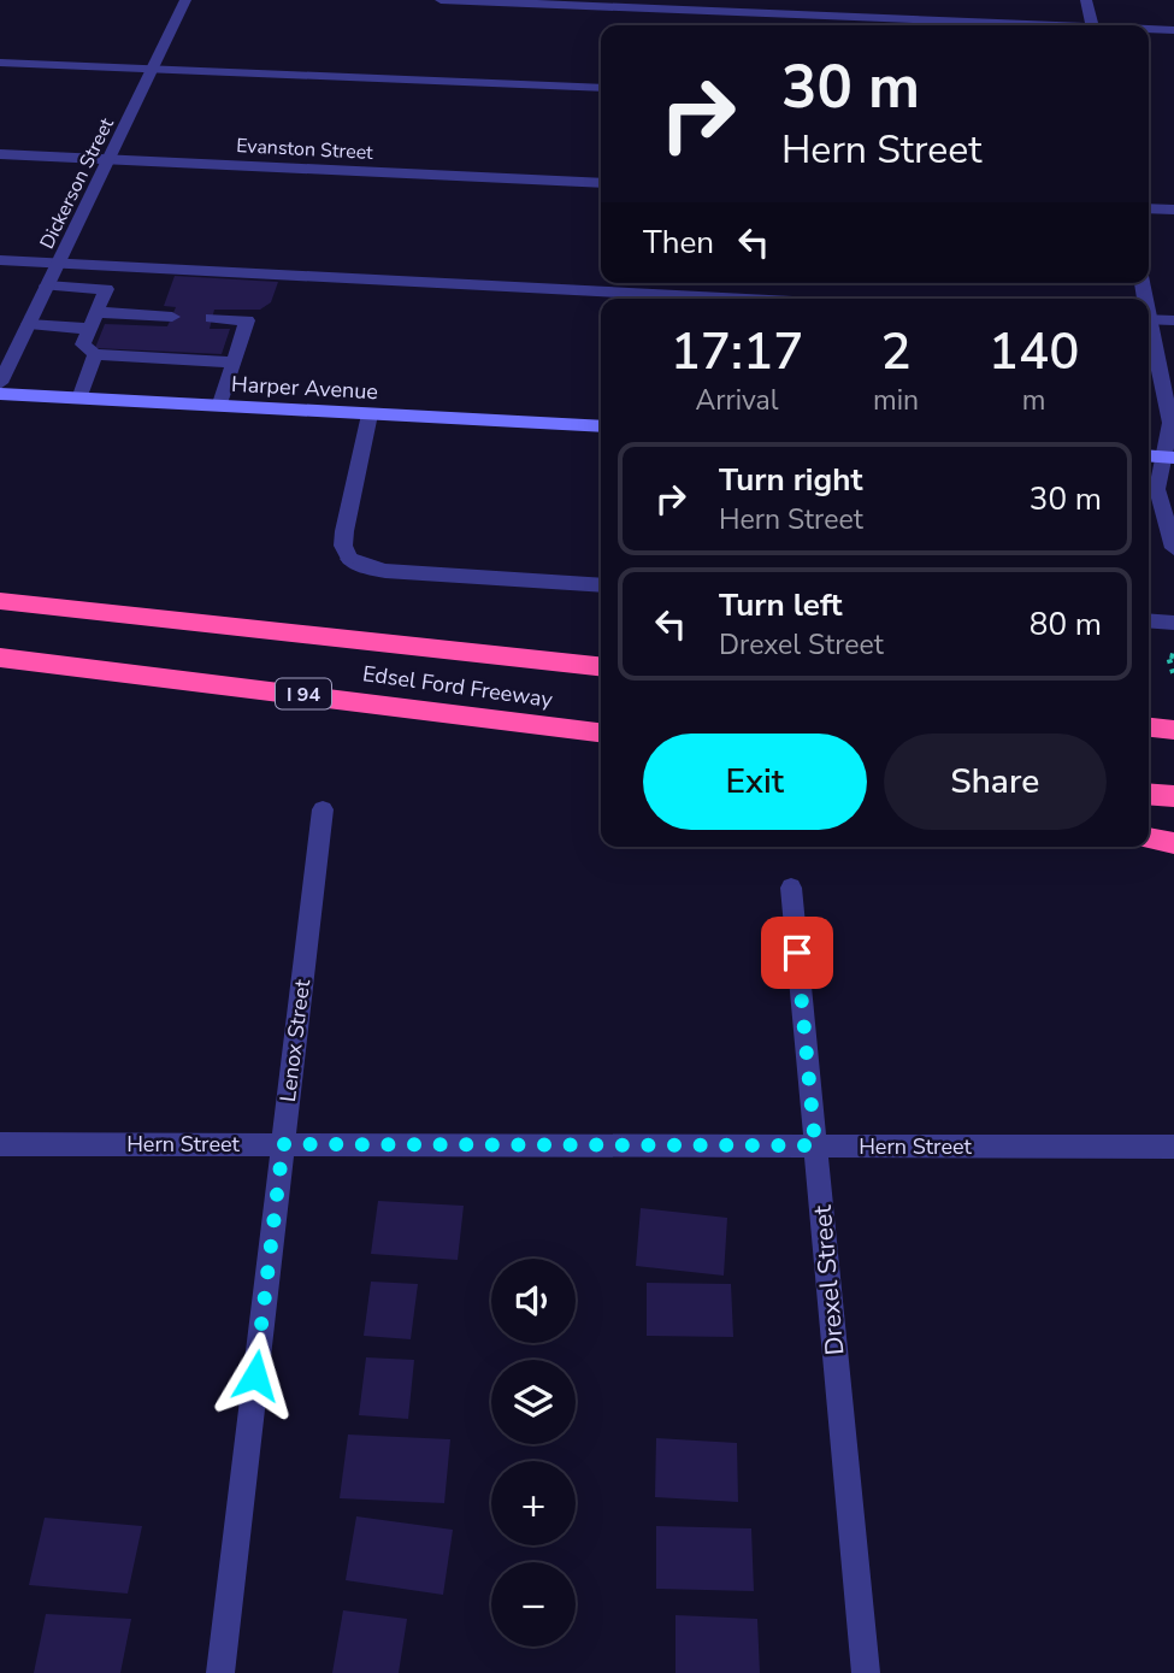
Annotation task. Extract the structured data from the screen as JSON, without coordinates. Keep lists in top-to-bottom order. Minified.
{"streets":{"highway":["Edsel Ford Freeway","I 94"],"main road":["Harper Avenue"],"street":["Evanston Street","Dickerson Street","Lenox Street","Hern Street","Drexel Street"]},"crossings":[["Evanston Street","Dickerson Street"],["Lenox Street","Hern Street"],["Hern Street","Drexel Street"]],"page":{"turn":["30 m","Hern Street"],"then":"Then","eta":["17:17","Arrival","2","min","140","m"],"list":[{"name":"Turn right","note":"Hern Street","value":"30 m"},{"name":"Turn left","note":"Drexel Street","value":"80 m"}],"buttons":["Exit","Share"],"map_buttons":["+","−"]}}
